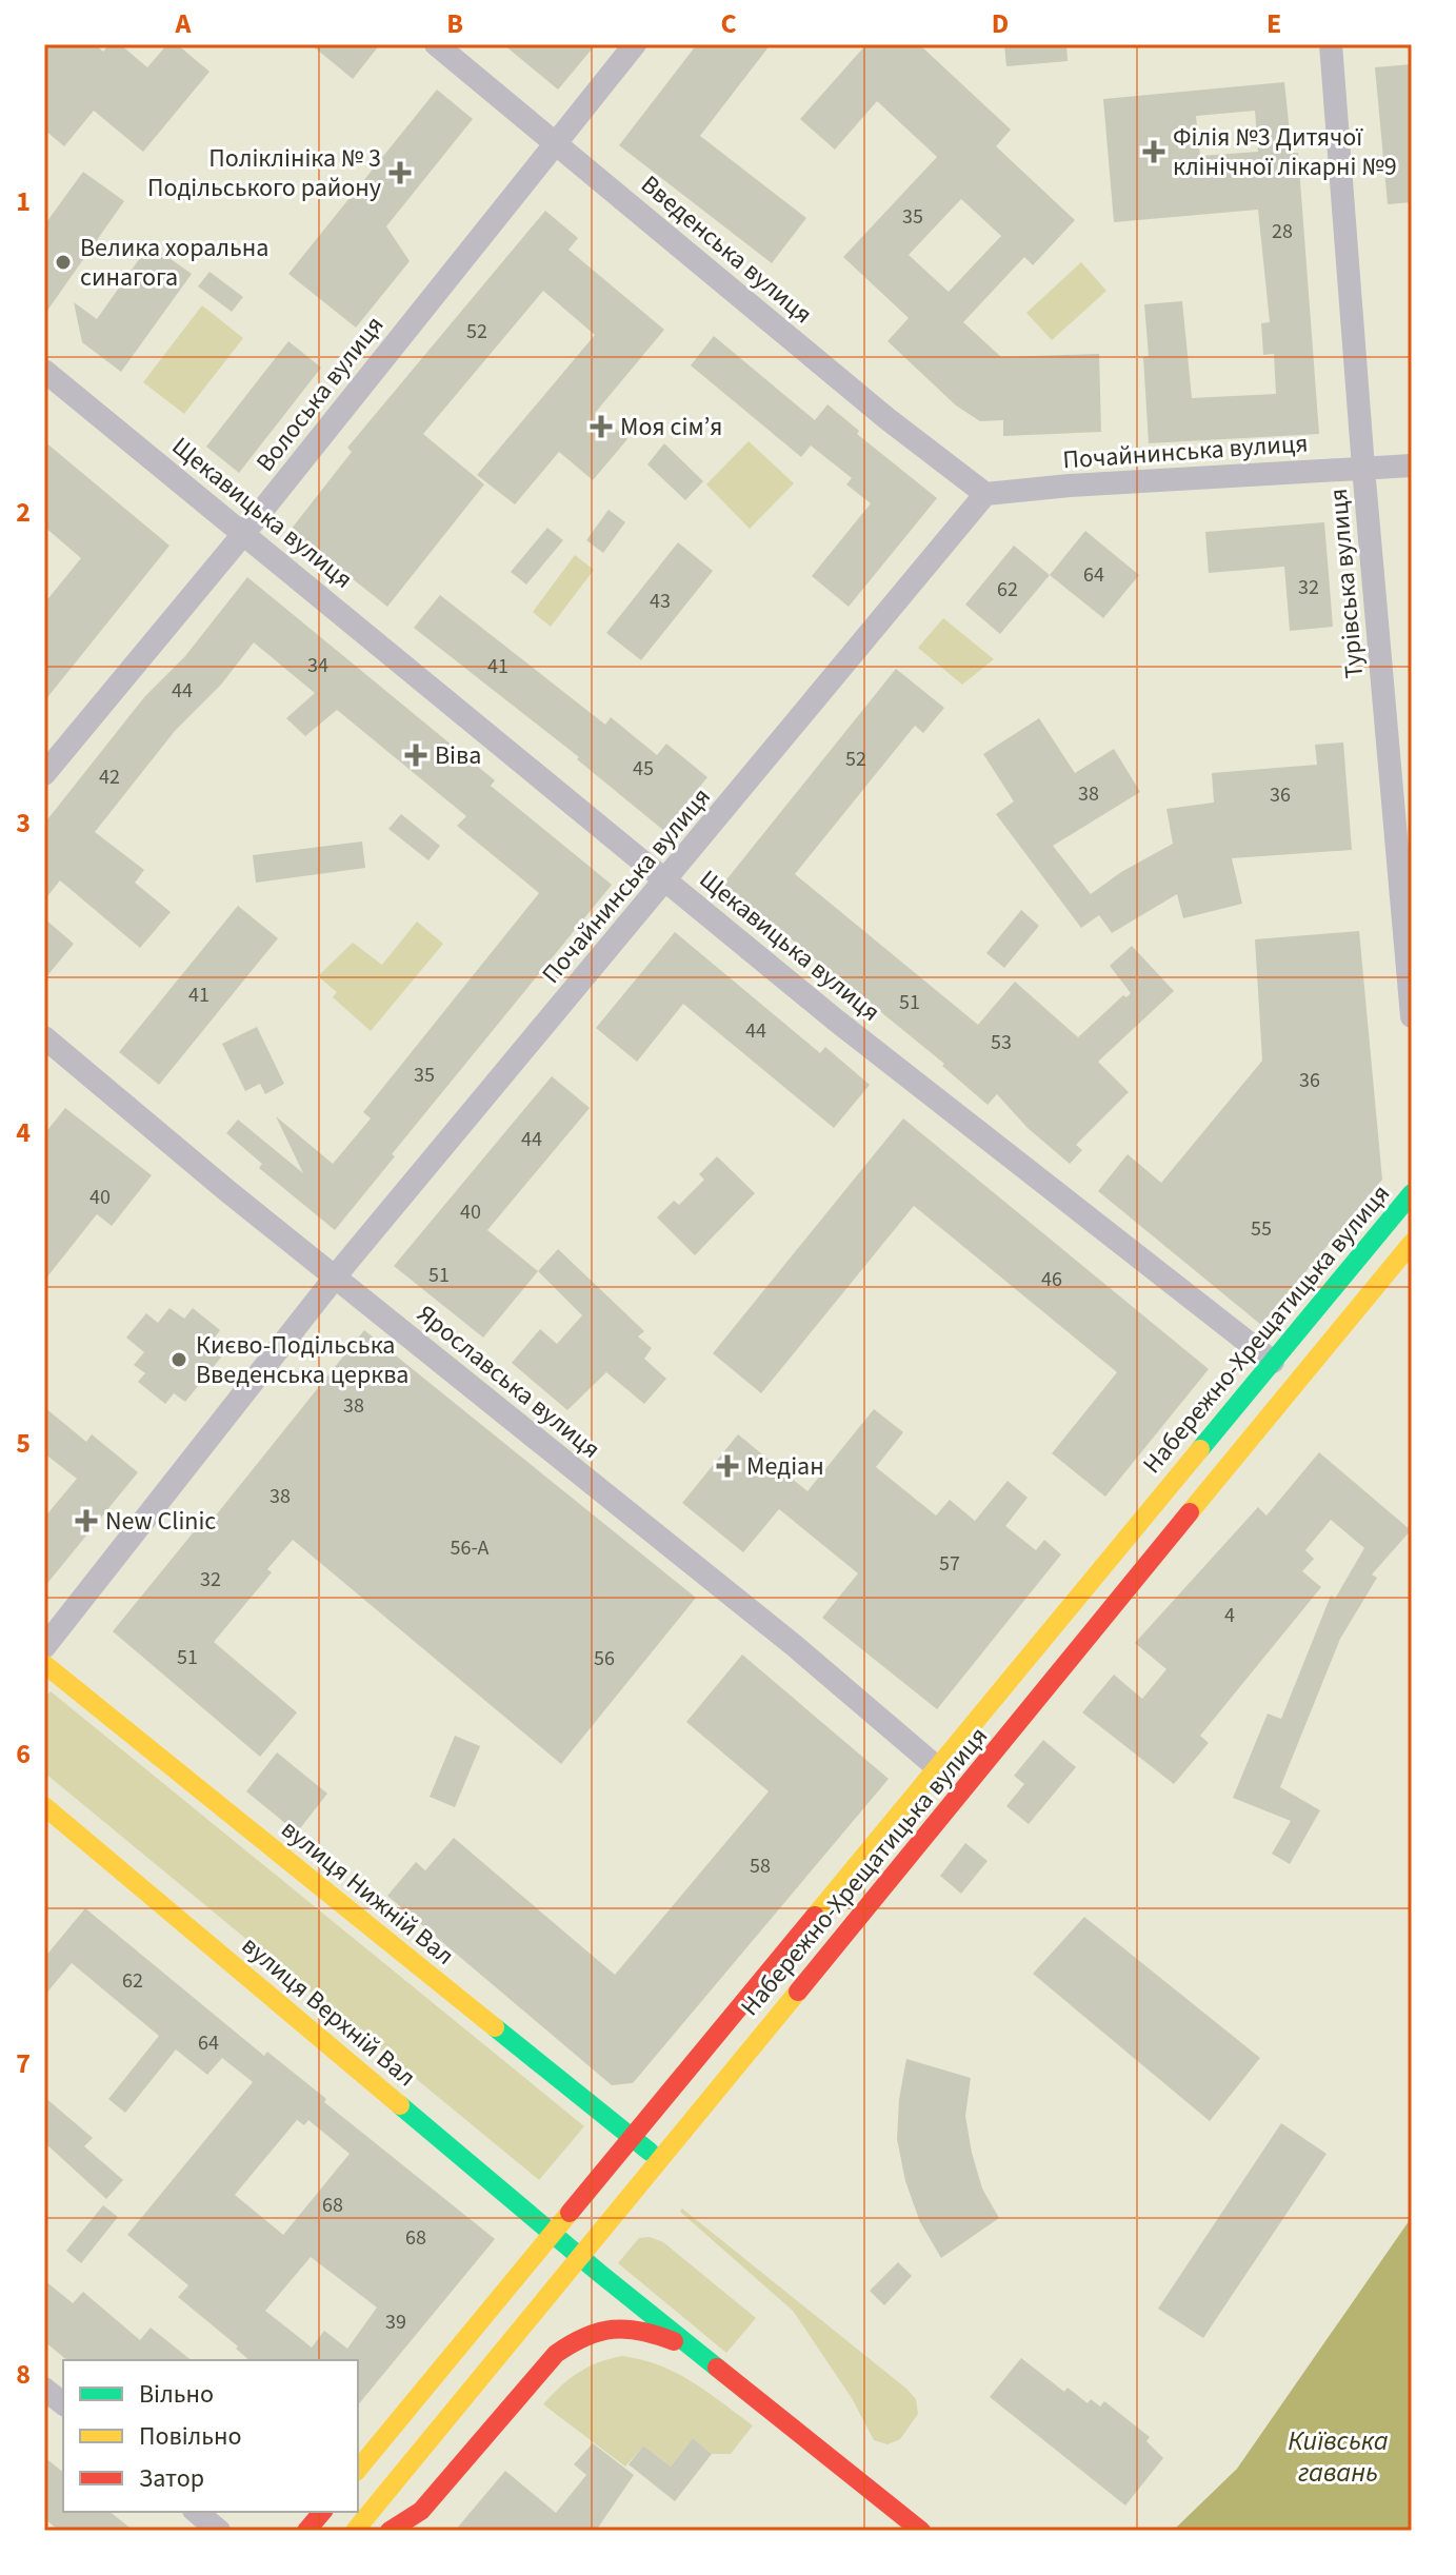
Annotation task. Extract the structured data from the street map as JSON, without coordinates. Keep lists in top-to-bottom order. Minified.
{"streets":{"main road":["Набережно-Хрещатицька вулиця","вулиця Нижній Вал","вулиця Верхній Вал"],"street":["Введенська вулиця","Волоська вулиця","Почайнинська вулиця","Щекавицька вулиця","Турівська вулиця","Ярославська вулиця"]},"crossings":[["Введенська вулиця","Волоська вулиця"],["Введенська вулиця","Почайнинська вулиця"],["Волоська вулиця","Щекавицька вулиця"],["Почайнинська вулиця","Щекавицька вулиця"],["Почайнинська вулиця","Турівська вулиця"],["Почайнинська вулиця","Ярославська вулиця"],["Щекавицька вулиця","Набережно-Хрещатицька вулиця"],["Набережно-Хрещатицька вулиця","Ярославська вулиця"],["Набережно-Хрещатицька вулиця","вулиця Нижній Вал"],["Набережно-Хрещатицька вулиця","вулиця Верхній Вал"]],"water":["Київська гавань"],"places":{"health":["Філія №3 Дитячої клінічної лікарні №9","Поліклініка № 3 Подільського району","Моя сім’я","Віва","Медіан","New Clinic"],"other":["Велика хоральна синагога","Києво-Подільська Введенська церква"]},"house_numbers":["35","28","52","64","32","62","43","34","41","44","52","45","42","38","36","41","51","44","53","35","36","44","40","40","55","51","46","38","38","56-А","57","32","4","51","56","58","62","64","68","68","39"],"legend":["Вільно","Повільно","Затор"],"grid":{"columns":["A","B","C","D","E"],"rows":["1","2","3","4","5","6","7","8"]}}
